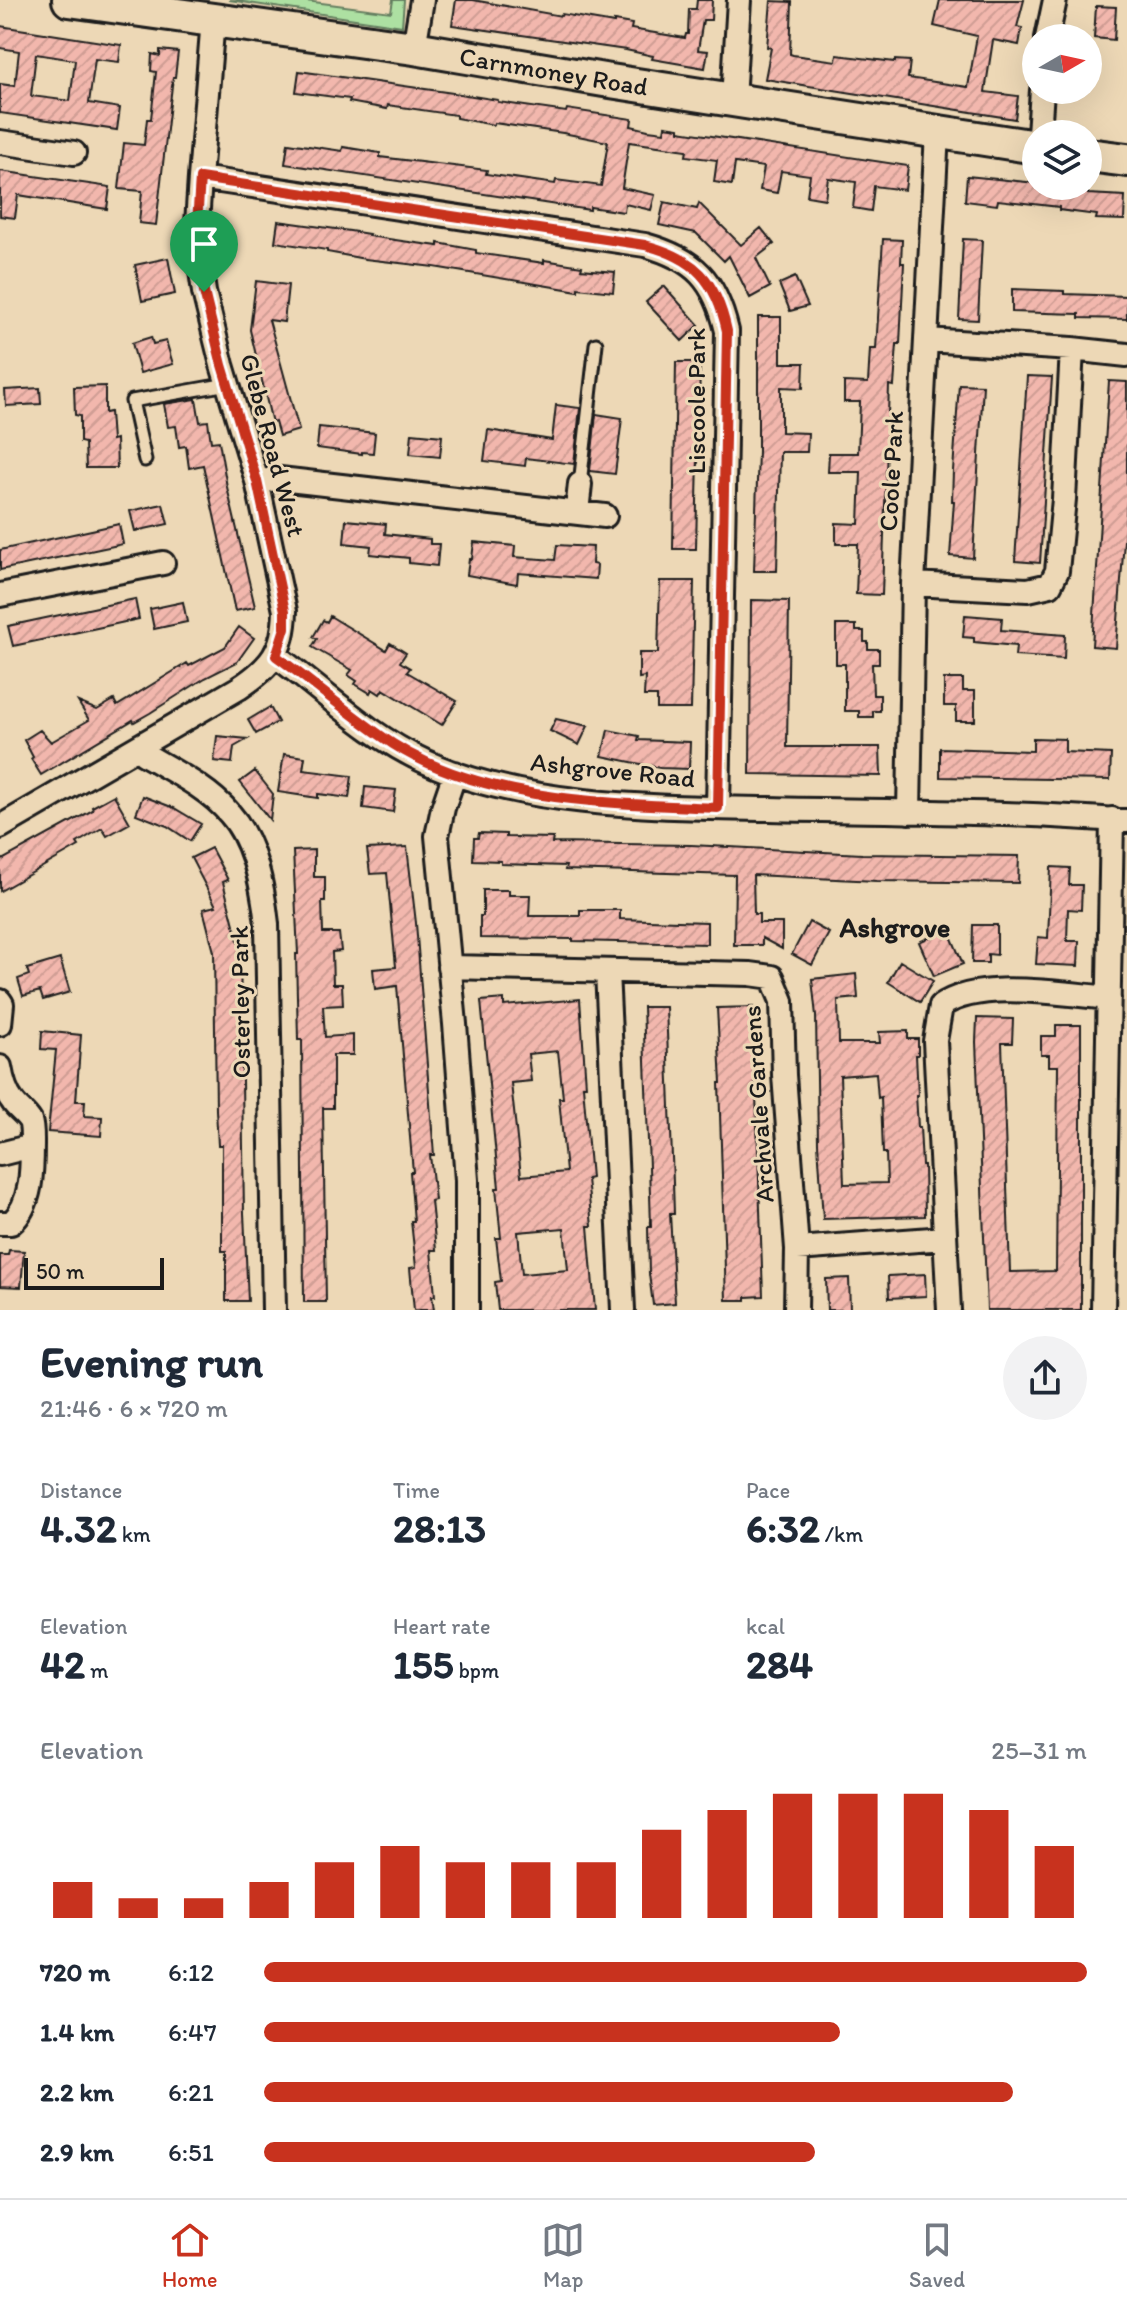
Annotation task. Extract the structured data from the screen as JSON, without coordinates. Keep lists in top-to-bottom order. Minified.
{"streets":{"street":["Carnmoney Road","Liscoole Park","Glebe Road West","Coole Park","Ashgrove Road","Osterley Park","Archvale Gardens"]},"crossings":[["Carnmoney Road","Glebe Road West"],["Carnmoney Road","Coole Park"],["Liscoole Park","Glebe Road West"],["Liscoole Park","Ashgrove Road"],["Glebe Road West","Ashgrove Road"],["Coole Park","Ashgrove Road"]],"districts":["Ashgrove"],"scale_bar":"50 m","north":"right","page":{"scale":"50 m","heading":["Evening run","21:46 · 6 × 720 m"],"stats":[["Distance","4.32 km"],["Time","28:13"],["Pace","6:32 /km"],["Elevation","42 m"],["Heart rate","155 bpm"],["kcal","284"]],"chart":["Elevation","25–31 m"],"list":[{"name":"720 m","note":"6:12"},{"name":"1.4 km","note":"6:47"},{"name":"2.2 km","note":"6:21"},{"name":"2.9 km","note":"6:51"}],"tabs":["Home","Map","Saved"]}}
